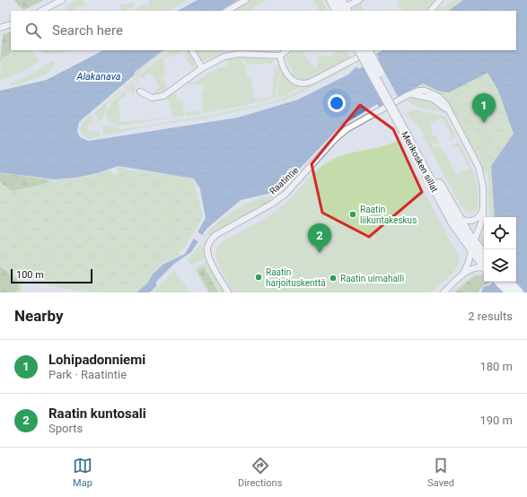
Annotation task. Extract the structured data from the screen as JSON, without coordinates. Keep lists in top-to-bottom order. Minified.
{"streets":{"main road":["Merikosken sillat"],"street":["Raatintie"]},"crossings":[["Merikosken sillat","Raatintie"]],"water":["Alakanava"],"places":["Raatin liikuntakeskus","Raatin harjoituskenttä","Raatin uimahalli"],"scale_bar":"100 m","page":{"search":"Search here","pins":["1","2"],"scale":"100 m","heading":["Nearby","2 results"],"list":[{"mark":"1","name":"Lohipadonniemi","note":"Park · Raatintie","value":"180 m"},{"mark":"2","name":"Raatin kuntosali","note":"Sports","value":"190 m"}],"nav":["Map","Directions","Saved"]}}
